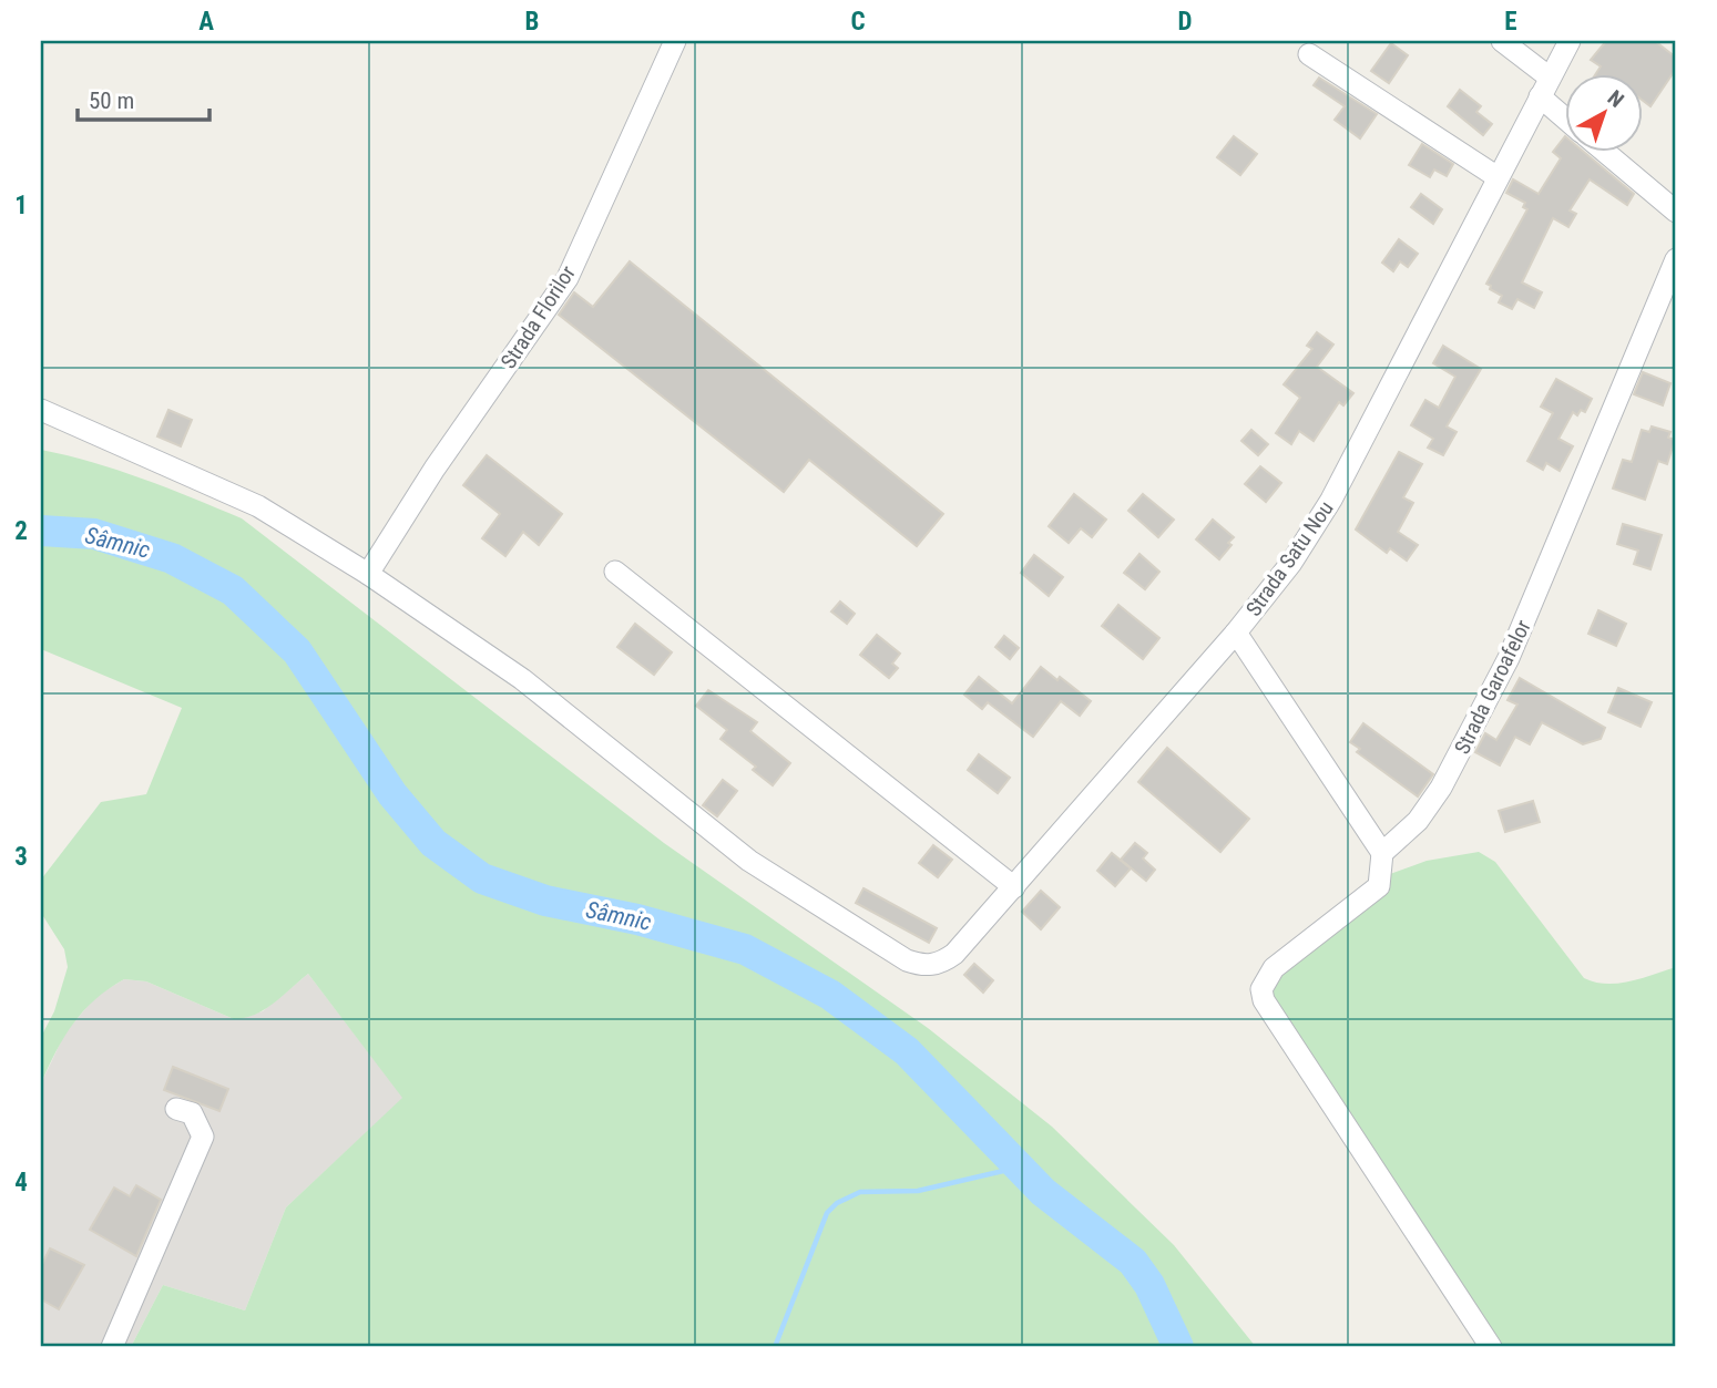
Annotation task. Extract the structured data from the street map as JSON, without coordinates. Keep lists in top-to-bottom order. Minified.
{"streets":{"street":["Strada Florilor","Strada Satu Nou","Strada Garoafelor"]},"crossings":[["Strada Florilor","Strada Satu Nou"]],"water":["Sâmnic"],"scale_bar":"50 m","north":"top right","grid":{"columns":["A","B","C","D","E"],"rows":["1","2","3","4"]}}
